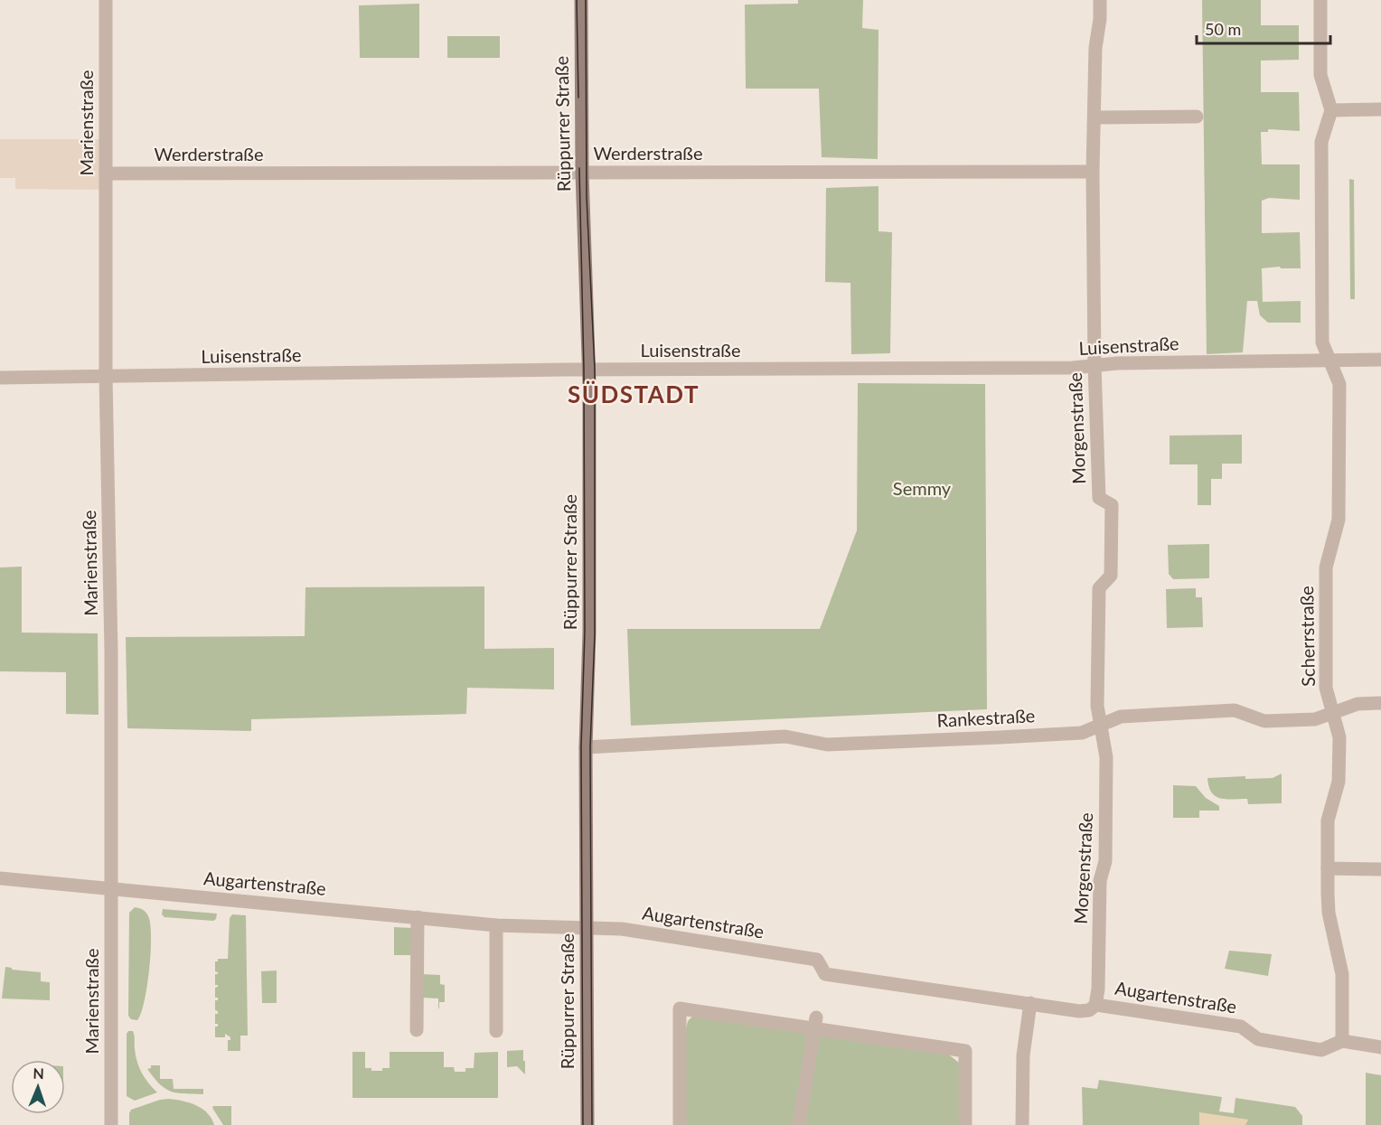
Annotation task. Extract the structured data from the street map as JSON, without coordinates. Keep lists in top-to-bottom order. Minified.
{"streets":{"main road":["Rüppurrer Straße"],"street":["Marienstraße","Werderstraße","Luisenstraße","Morgenstraße","Scherrstraße","Rankestraße","Augartenstraße"]},"crossings":[["Marienstraße","Werderstraße"],["Marienstraße","Luisenstraße"],["Marienstraße","Augartenstraße"],["Rüppurrer Straße","Werderstraße"],["Rüppurrer Straße","Luisenstraße"],["Rüppurrer Straße","Rankestraße"],["Rüppurrer Straße","Augartenstraße"],["Werderstraße","Morgenstraße"],["Luisenstraße","Morgenstraße"],["Luisenstraße","Scherrstraße"],["Morgenstraße","Rankestraße"],["Morgenstraße","Augartenstraße"],["Scherrstraße","Rankestraße"],["Scherrstraße","Augartenstraße"]],"districts":["SÜDSTADT"],"parks":["Semmy"],"scale_bar":"50 m","north":"top"}
